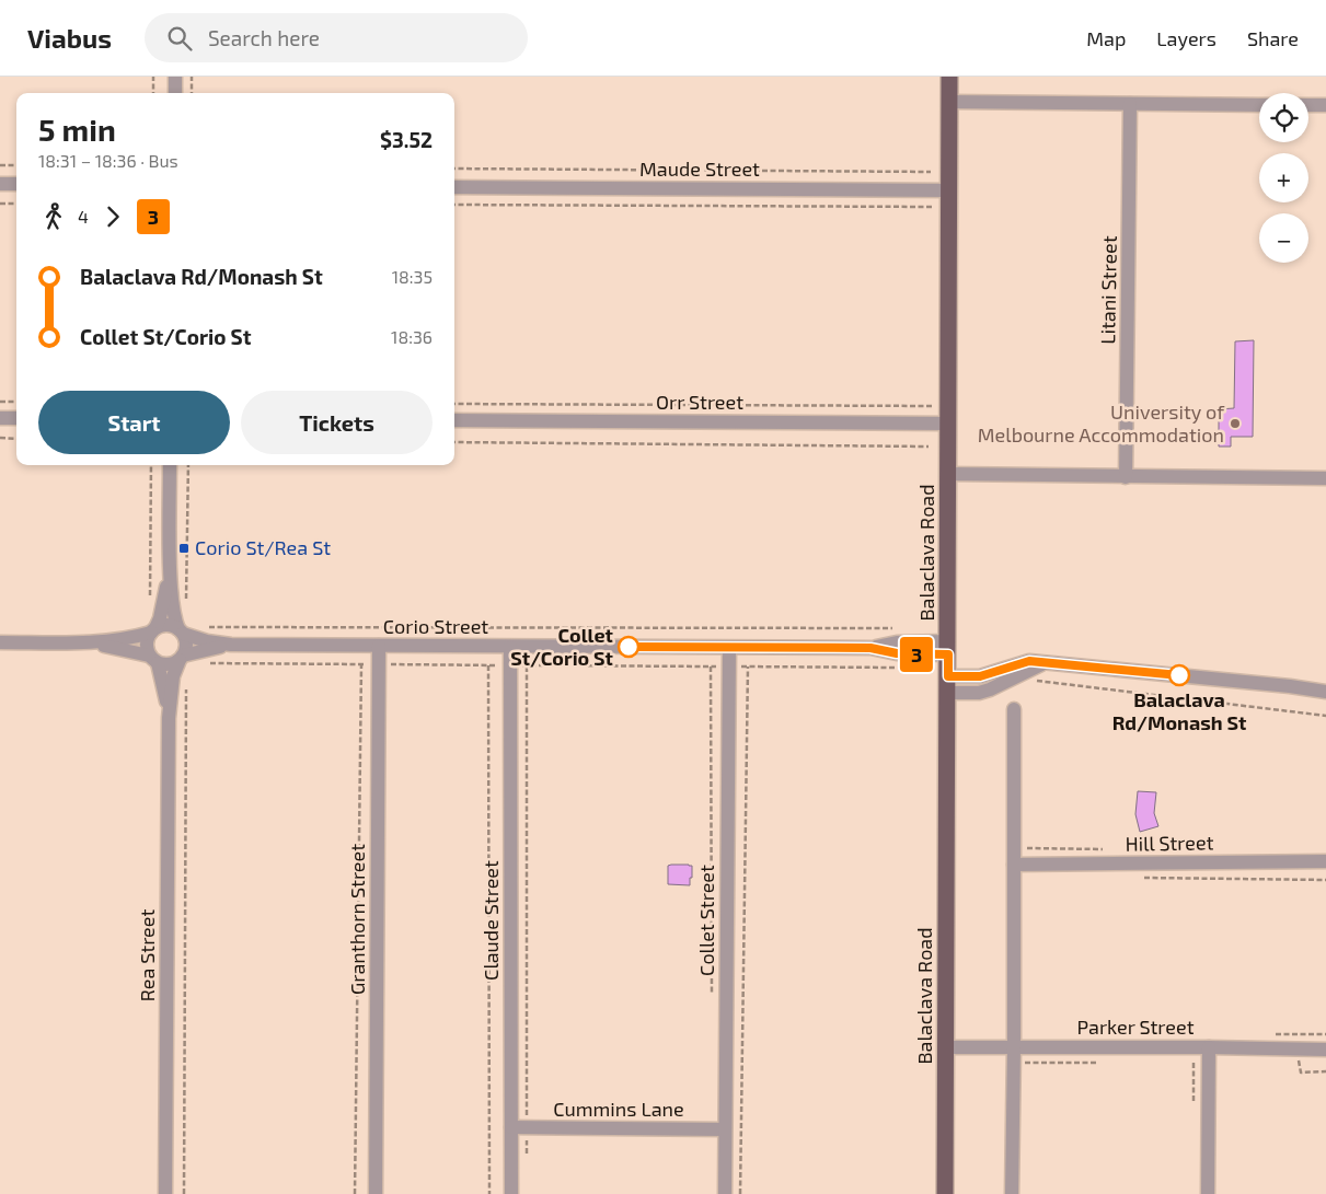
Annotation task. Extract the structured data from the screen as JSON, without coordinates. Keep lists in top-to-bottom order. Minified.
{"streets":{"main road":["Balaclava Road"],"street":["Maude Street","Litani Street","Orr Street","Corio Street","Hill Street","Granthorn Street","Claude Street","Collet Street","Rea Street","Parker Street","Cummins Lane"]},"crossings":[["Maude Street","Balaclava Road"],["Orr Street","Balaclava Road"],["Balaclava Road","Corio Street"],["Balaclava Road","Parker Street"],["Corio Street","Granthorn Street"],["Corio Street","Claude Street"],["Corio Street","Collet Street"],["Corio Street","Rea Street"],["Claude Street","Cummins Lane"],["Collet Street","Cummins Lane"]],"places":{"other":["University of Melbourne Accommodation","Collet St/Corio St","Balaclava Rd/Monash St"],"transit":["Corio St/Rea St"]},"lines":["bus line 3"],"page":{"header":"Viabus","search":"Search here","nav":["Map","Layers","Share"],"on_map":"3","map_buttons":["+","−"],"heading":["5 min","18:31 – 18:36 · Bus","$3.52"],"legs":["4","3"],"list":[{"name":"Balaclava Rd/Monash St","value":"18:35"},{"name":"Collet St/Corio St","value":"18:36"}],"buttons":["Start","Tickets"]}}
